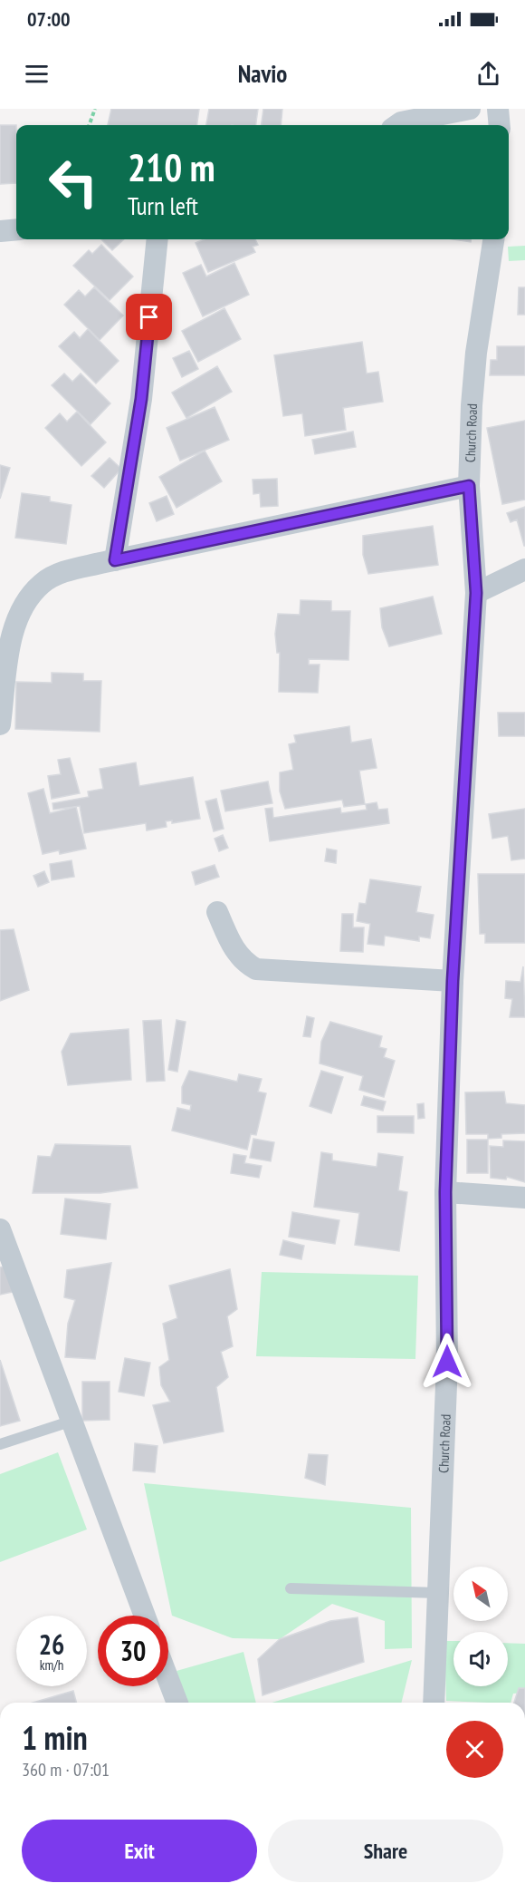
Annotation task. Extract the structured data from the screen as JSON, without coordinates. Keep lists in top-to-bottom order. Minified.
{"streets":{"street":["Church Road"]},"north":"top left","page":{"status":"07:00","header":"Navio","turn":["210 m","Turn left"],"speed":"26 km/h","limit":"30","heading":["1 min","360 m · 07:01"],"buttons":["Exit","Share"]}}
